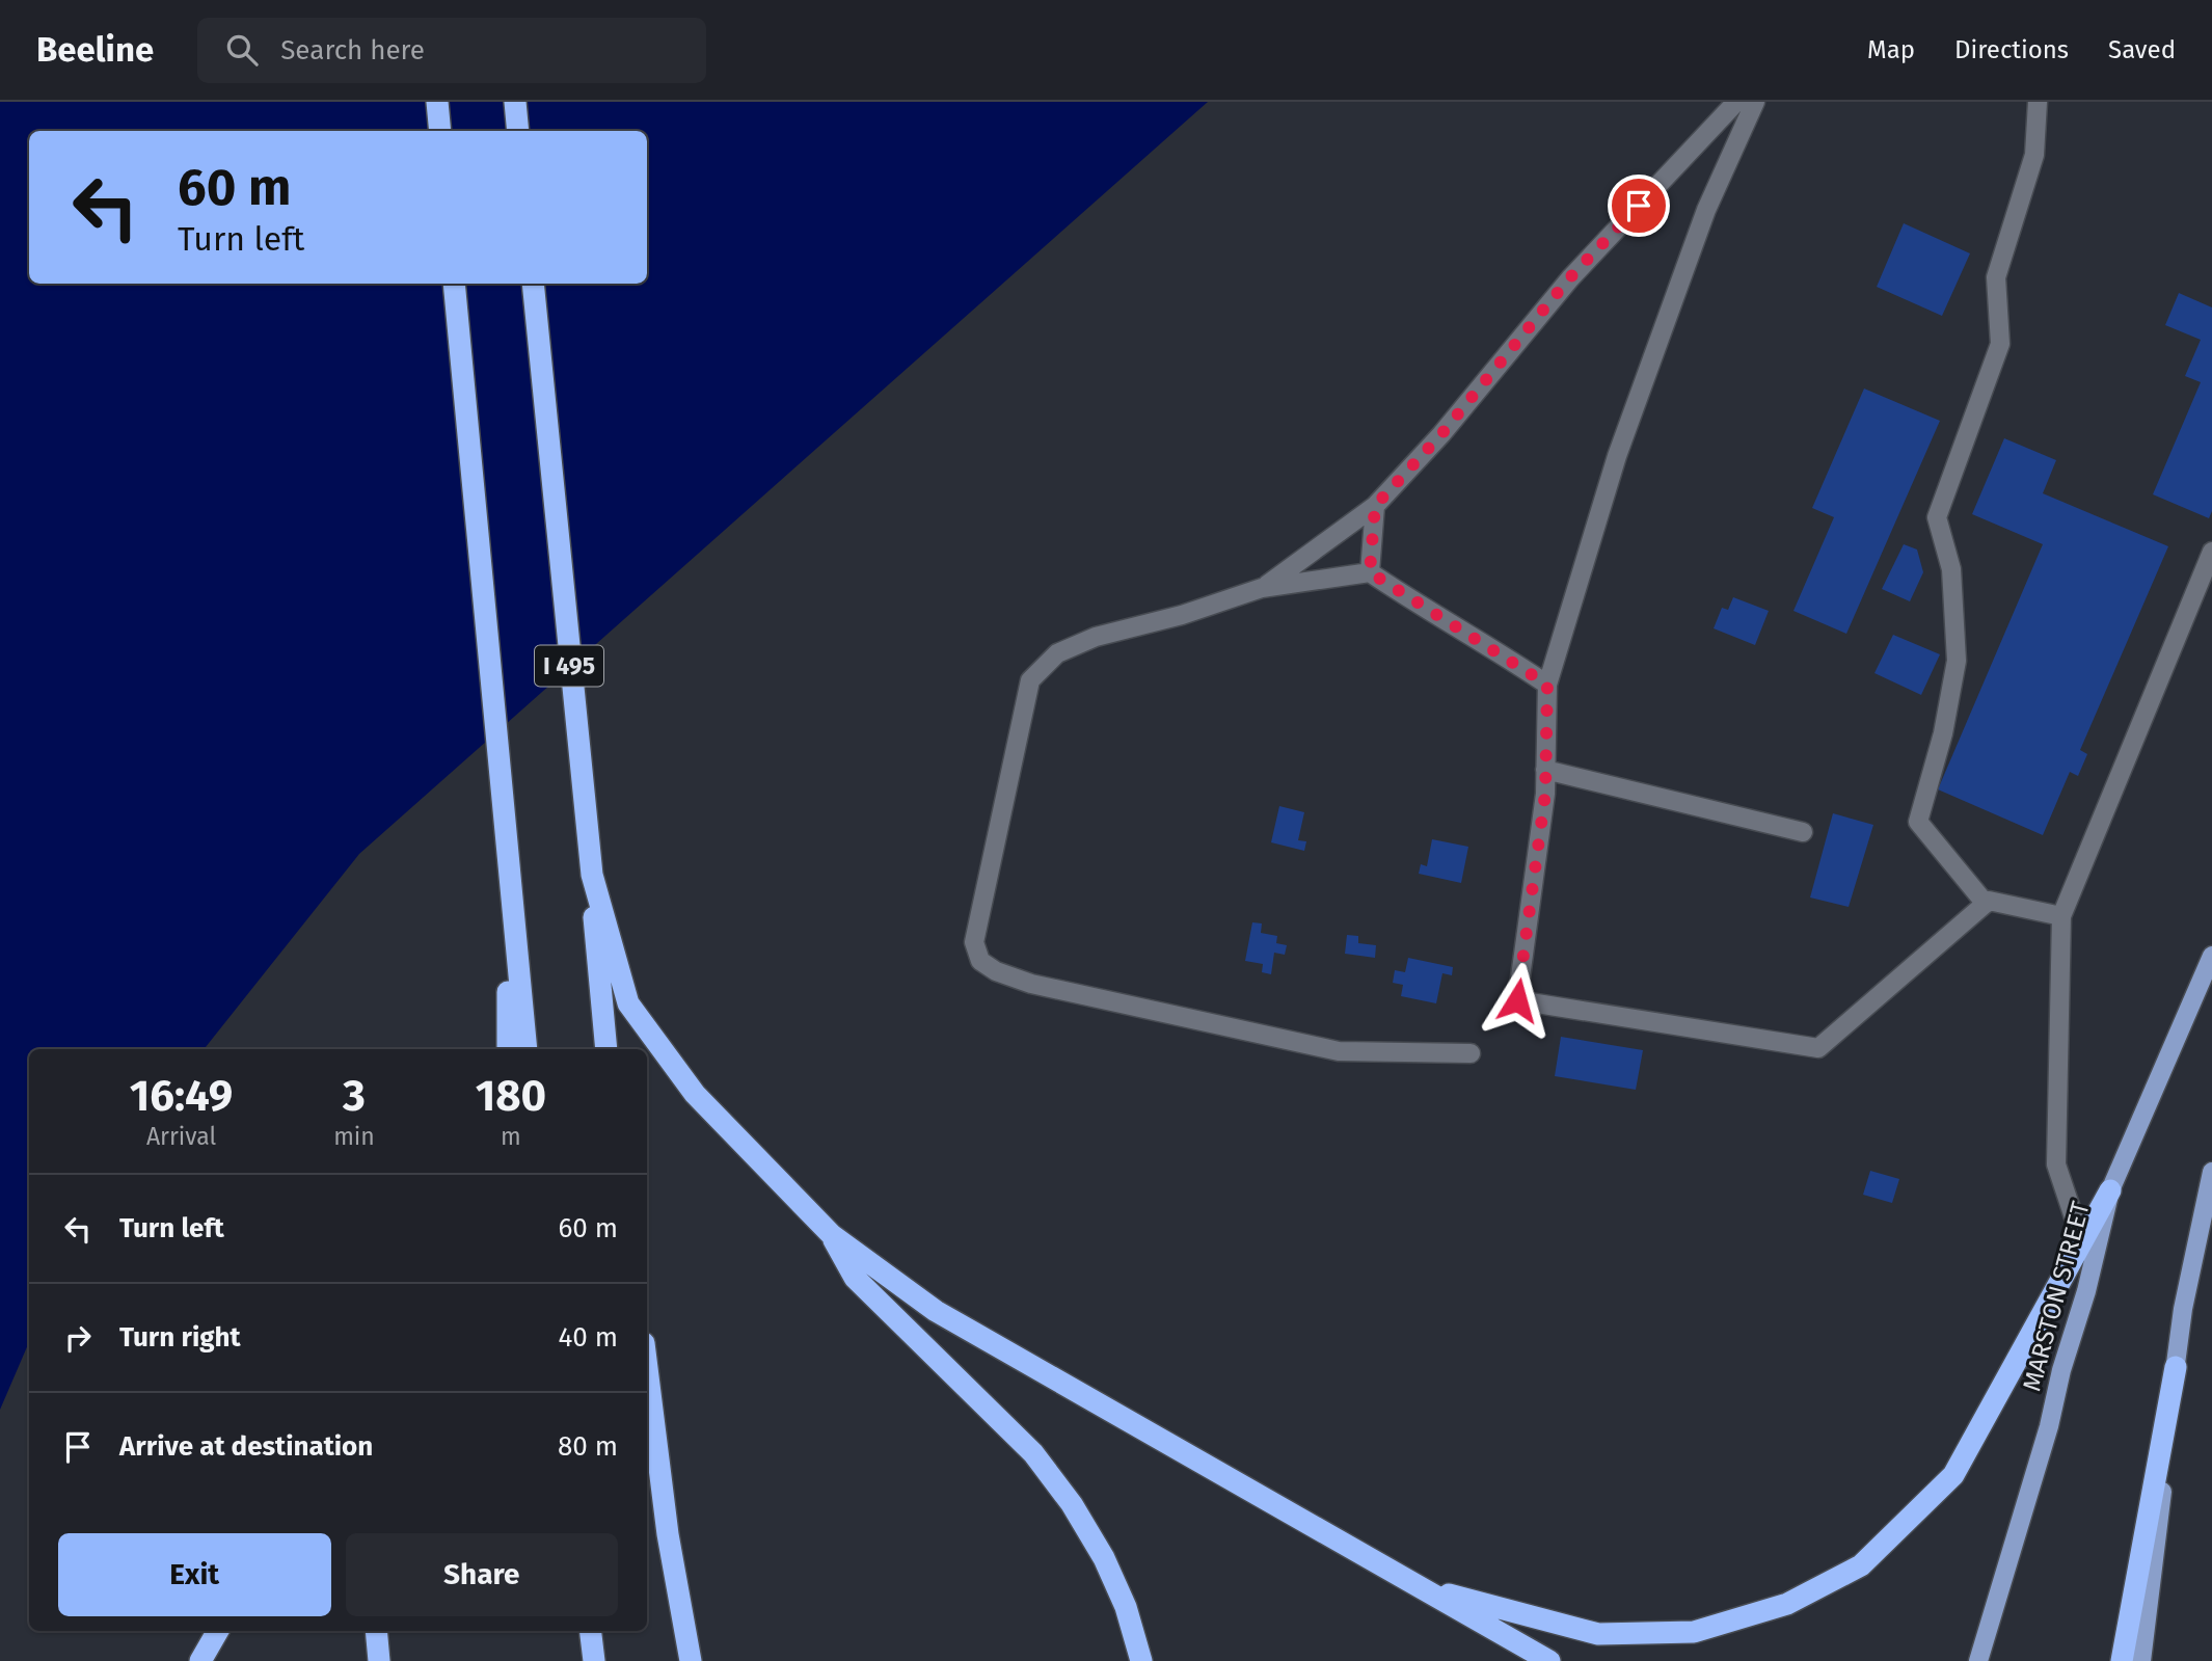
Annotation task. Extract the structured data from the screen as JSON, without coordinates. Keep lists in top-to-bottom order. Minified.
{"streets":{"highway":["I 495"],"main road":["MARSTON STREET"]},"page":{"header":"Beeline","search":"Search here","nav":["Map","Directions","Saved"],"turn":["60 m","Turn left"],"eta":["16:49","Arrival","3","min","180","m"],"list":[{"name":"Turn left","value":"60 m"},{"name":"Turn right","value":"40 m"},{"name":"Arrive at destination","value":"80 m"}],"buttons":["Exit","Share"]}}
